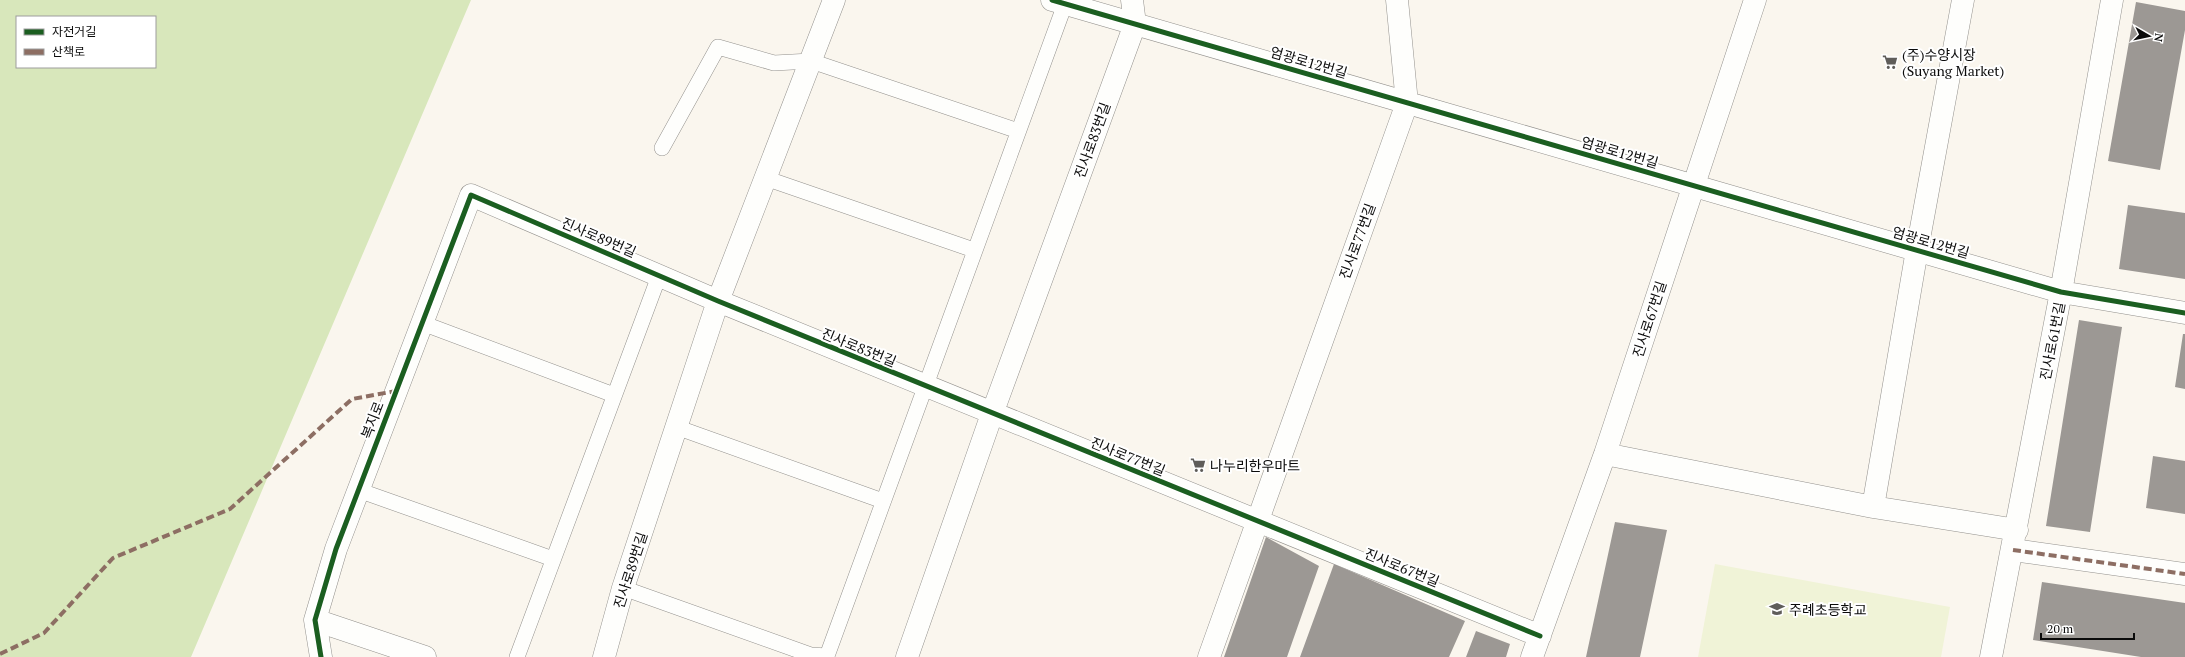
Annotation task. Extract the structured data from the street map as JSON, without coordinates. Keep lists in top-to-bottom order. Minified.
{"streets":{"street":["엄광로12번길","진사로83번길","진사로89번길","진사로77번길","진사로67번길","진사로61번길","복지로"]},"crossings":[["엄광로12번길","진사로83번길"],["엄광로12번길","진사로77번길"],["엄광로12번길","진사로67번길"],["엄광로12번길","진사로61번길"],["진사로83번길","진사로89번길"],["진사로83번길","진사로77번길"],["진사로89번길","복지로"],["진사로77번길","진사로67번길"]],"places":{"supermarket":["(주)수양시장 (Suyang Market)","나누리한우마트"],"school or university":["주례초등학교"]},"legend":["자전거길","산책로"],"scale_bar":"20 m","north":"right"}
